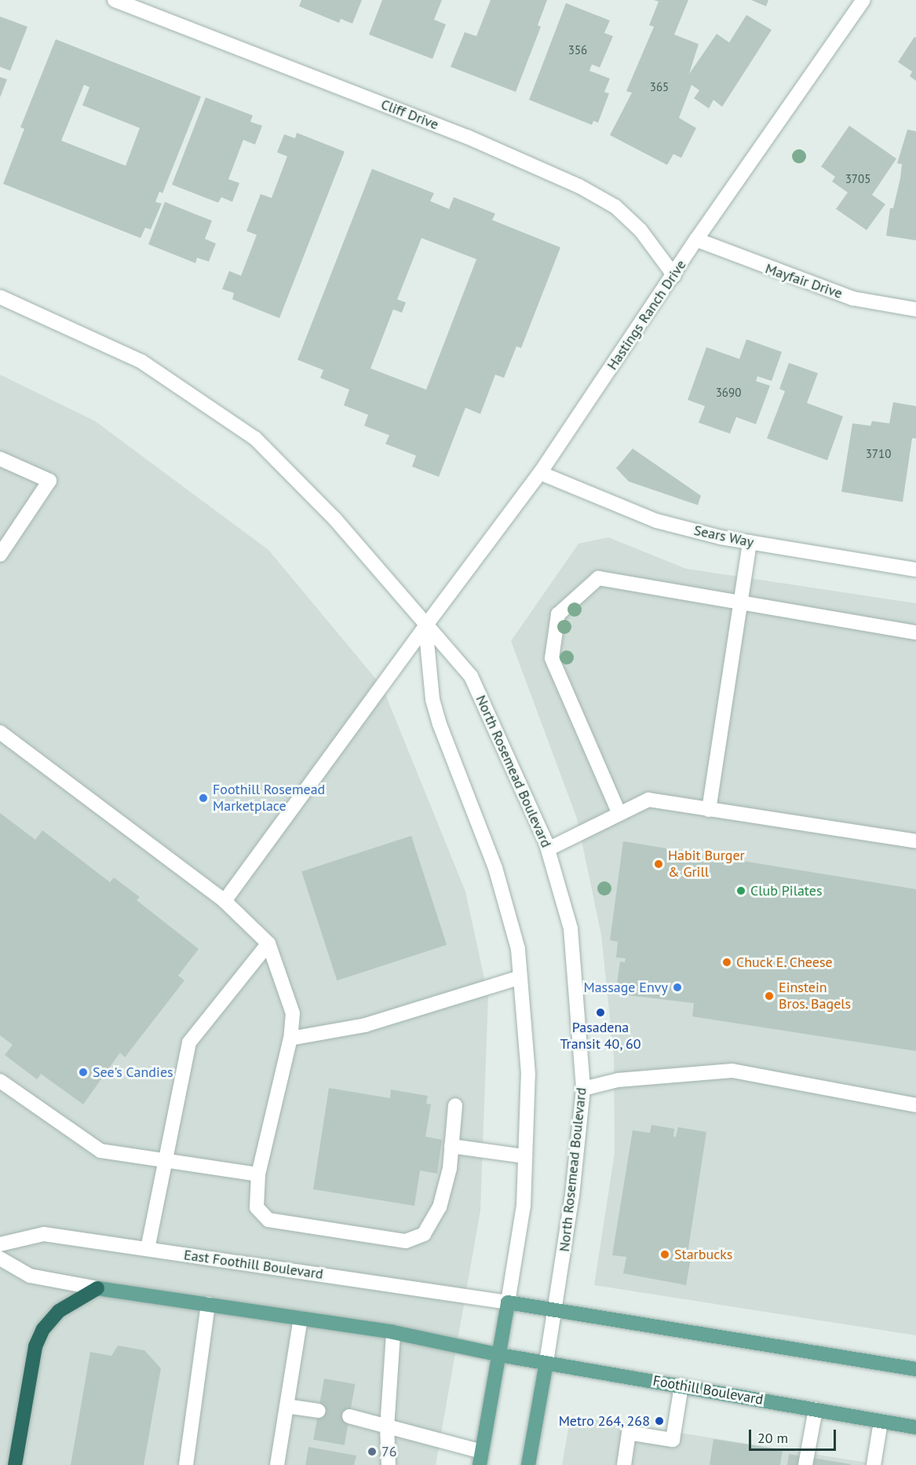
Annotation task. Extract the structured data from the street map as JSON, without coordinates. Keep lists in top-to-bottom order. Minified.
{"streets":{"main road":["Cliff Drive","Mayfair Drive","Hastings Ranch Drive","Sears Way","North Rosemead Boulevard","East Foothill Boulevard","Foothill Boulevard"]},"crossings":[["Cliff Drive","Hastings Ranch Drive"],["Mayfair Drive","Hastings Ranch Drive"],["Hastings Ranch Drive","Sears Way"],["Hastings Ranch Drive","North Rosemead Boulevard"],["North Rosemead Boulevard","Foothill Boulevard"]],"places":["Foothill Rosemead Marketplace","Habit Burger & Grill","Club Pilates","Chuck E. Cheese","Massage Envy","Einstein Bros. Bagels","Pasadena Transit 40, 60","See's Candies","Starbucks","Metro 264, 268","76"],"house_numbers":["356","365","3705","3690","3710"],"scale_bar":"20 m"}
